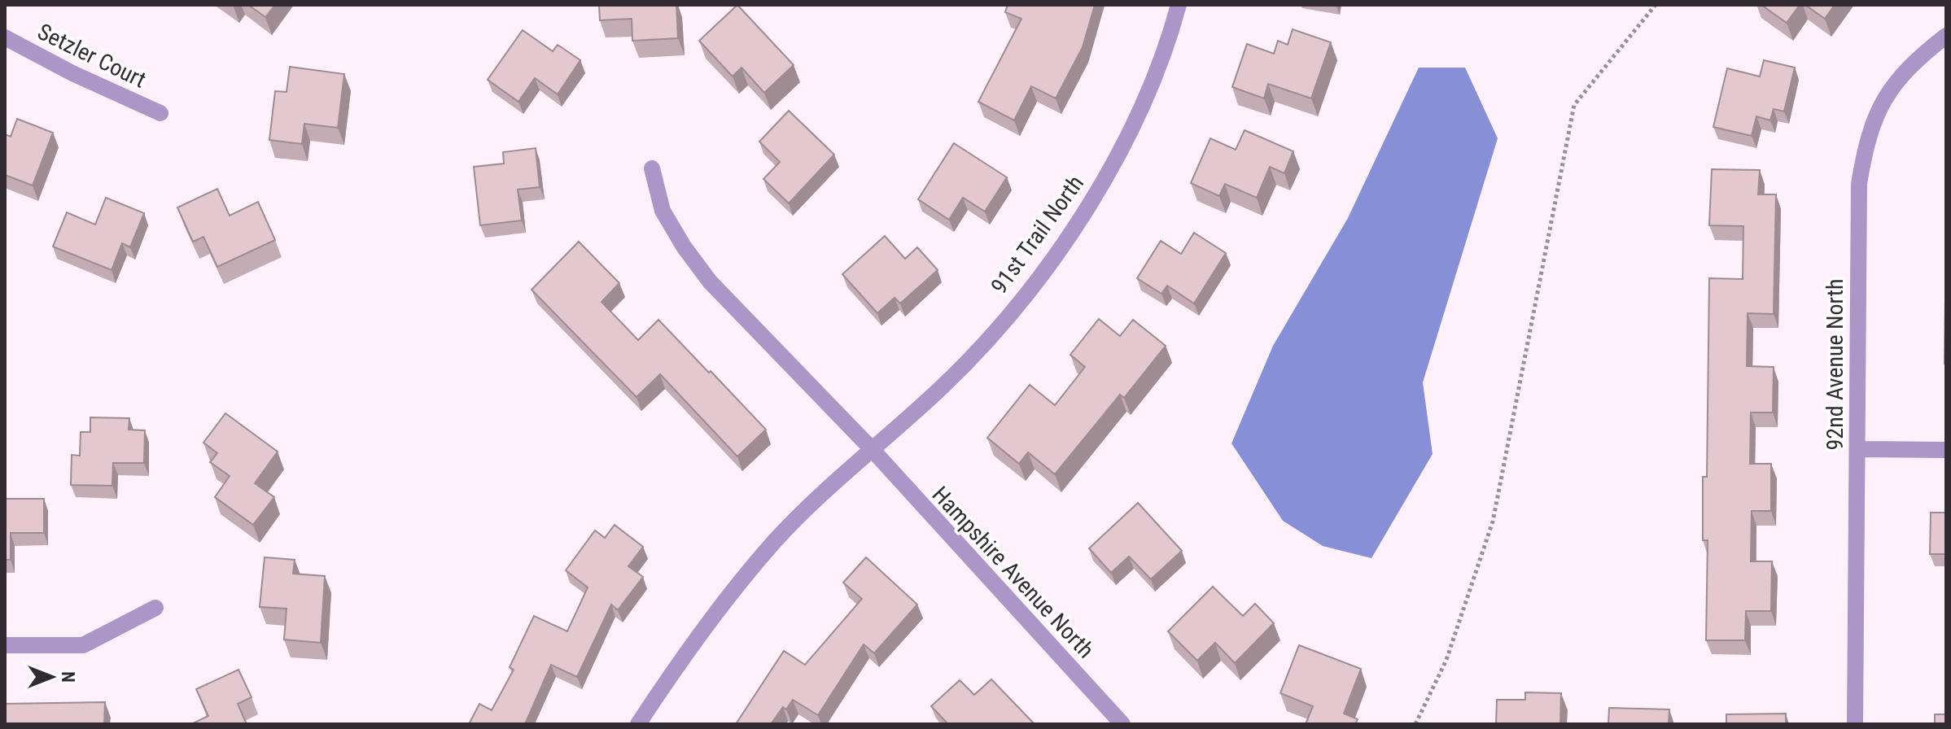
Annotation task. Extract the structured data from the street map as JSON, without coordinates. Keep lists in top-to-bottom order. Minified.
{"streets":{"street":["Setzler Court","91st Trail North","92nd Avenue North","Hampshire Avenue North"]},"crossings":[["91st Trail North","Hampshire Avenue North"]],"north":"right"}
